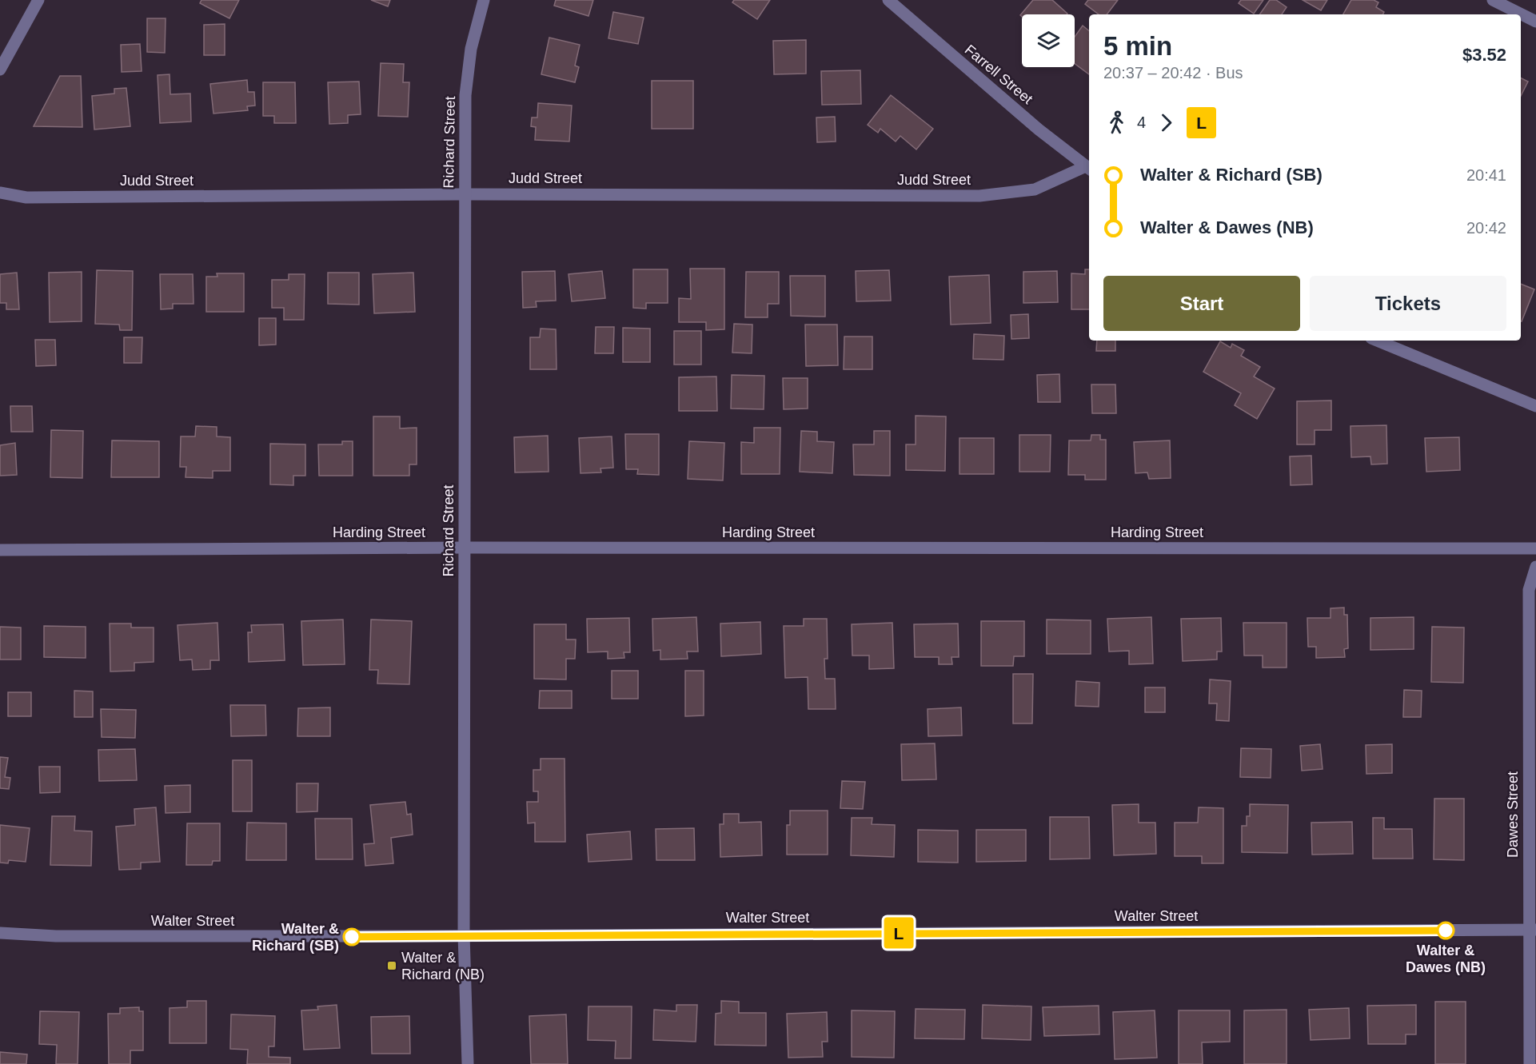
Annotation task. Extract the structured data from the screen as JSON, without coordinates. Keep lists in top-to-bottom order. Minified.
{"streets":{"street":["Farrell Street","Richard Street","Judd Street","Harding Street","Dawes Street","Walter Street"]},"crossings":[["Farrell Street","Judd Street"],["Richard Street","Judd Street"],["Richard Street","Harding Street"],["Richard Street","Walter Street"],["Dawes Street","Walter Street"]],"places":{"other":["Walter & Dawes (NB)","Walter & Richard (SB)"],"transit":["Walter & Richard (NB)"]},"lines":["bus line L"],"page":{"on_map":"L","heading":["5 min","20:37 – 20:42 · Bus","$3.52"],"legs":["4","L"],"list":[{"name":"Walter & Richard (SB)","value":"20:41"},{"name":"Walter & Dawes (NB)","value":"20:42"}],"buttons":["Start","Tickets"]}}
